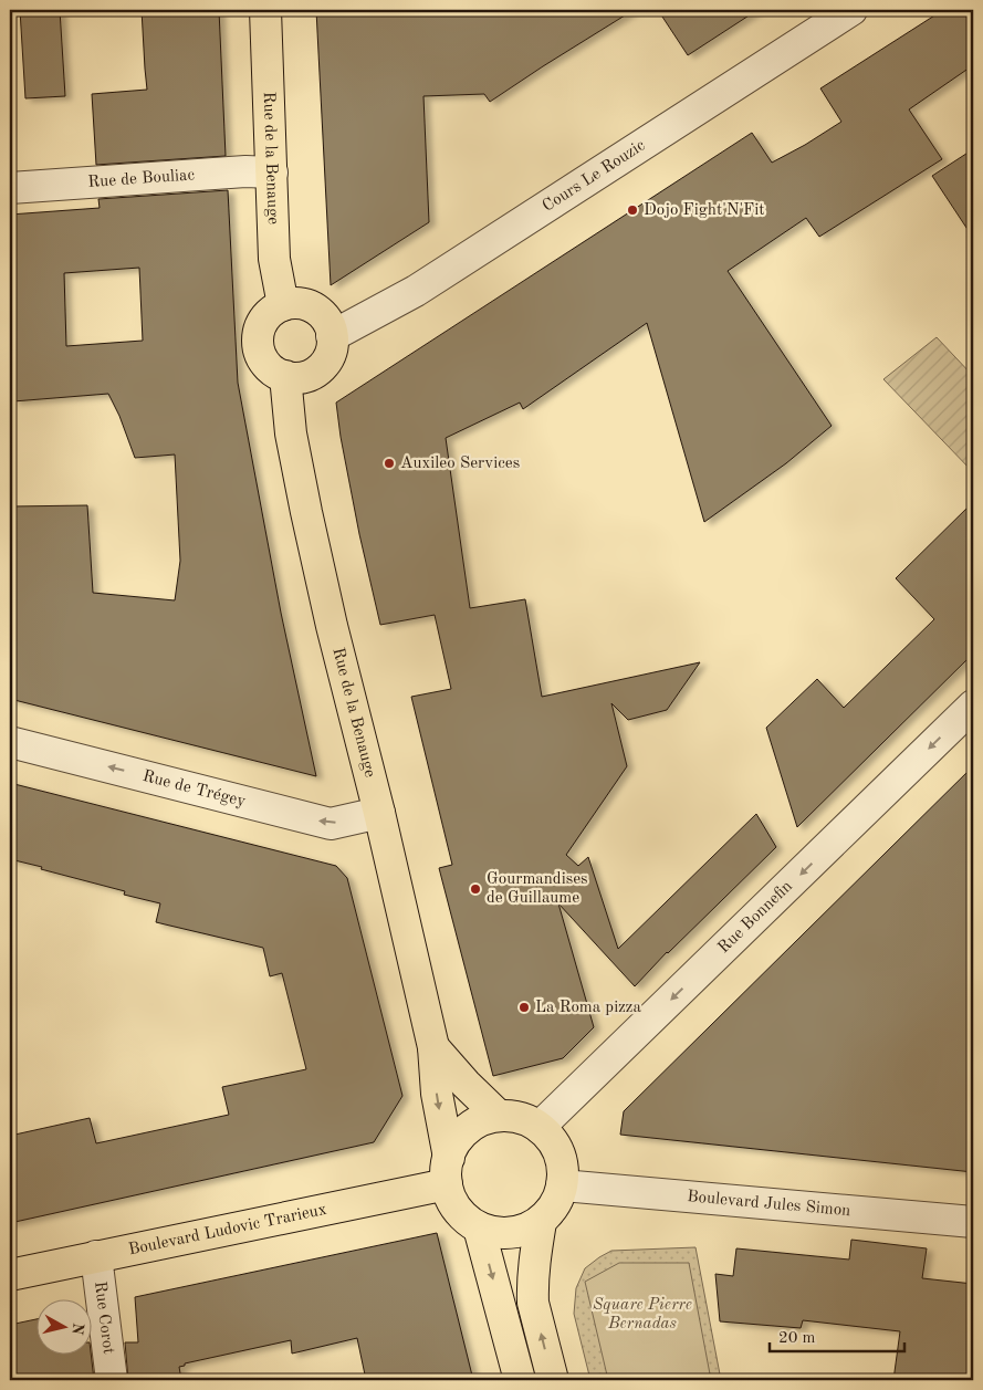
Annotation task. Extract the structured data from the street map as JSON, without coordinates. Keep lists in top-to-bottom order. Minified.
{"streets":{"main road":["Rue de la Benauge","Boulevard Ludovic Trarieux"],"street":["Cours Le Rouzic","Rue de Bouliac","Rue de Trégey","Rue Bonnefin","Boulevard Jules Simon","Rue Corot"]},"crossings":[["Rue de la Benauge","Cours Le Rouzic"],["Rue de la Benauge","Rue de Bouliac"],["Rue de la Benauge","Rue de Trégey"],["Rue de la Benauge","Rue Bonnefin"],["Rue de la Benauge","Boulevard Jules Simon"],["Rue de la Benauge","Boulevard Ludovic Trarieux"],["Rue Bonnefin","Boulevard Jules Simon"],["Rue Bonnefin","Boulevard Ludovic Trarieux"],["Boulevard Jules Simon","Boulevard Ludovic Trarieux"],["Boulevard Ludovic Trarieux","Rue Corot"]],"one_way":["Rue de Trégey","Rue Bonnefin"],"parks":["Square Pierre Bernadas"],"places":["Dojo Fight'N'Fit","Auxileo Services","Gourmandises de Guillaume","La Roma pizza"],"scale_bar":"20 m","north":"right"}
